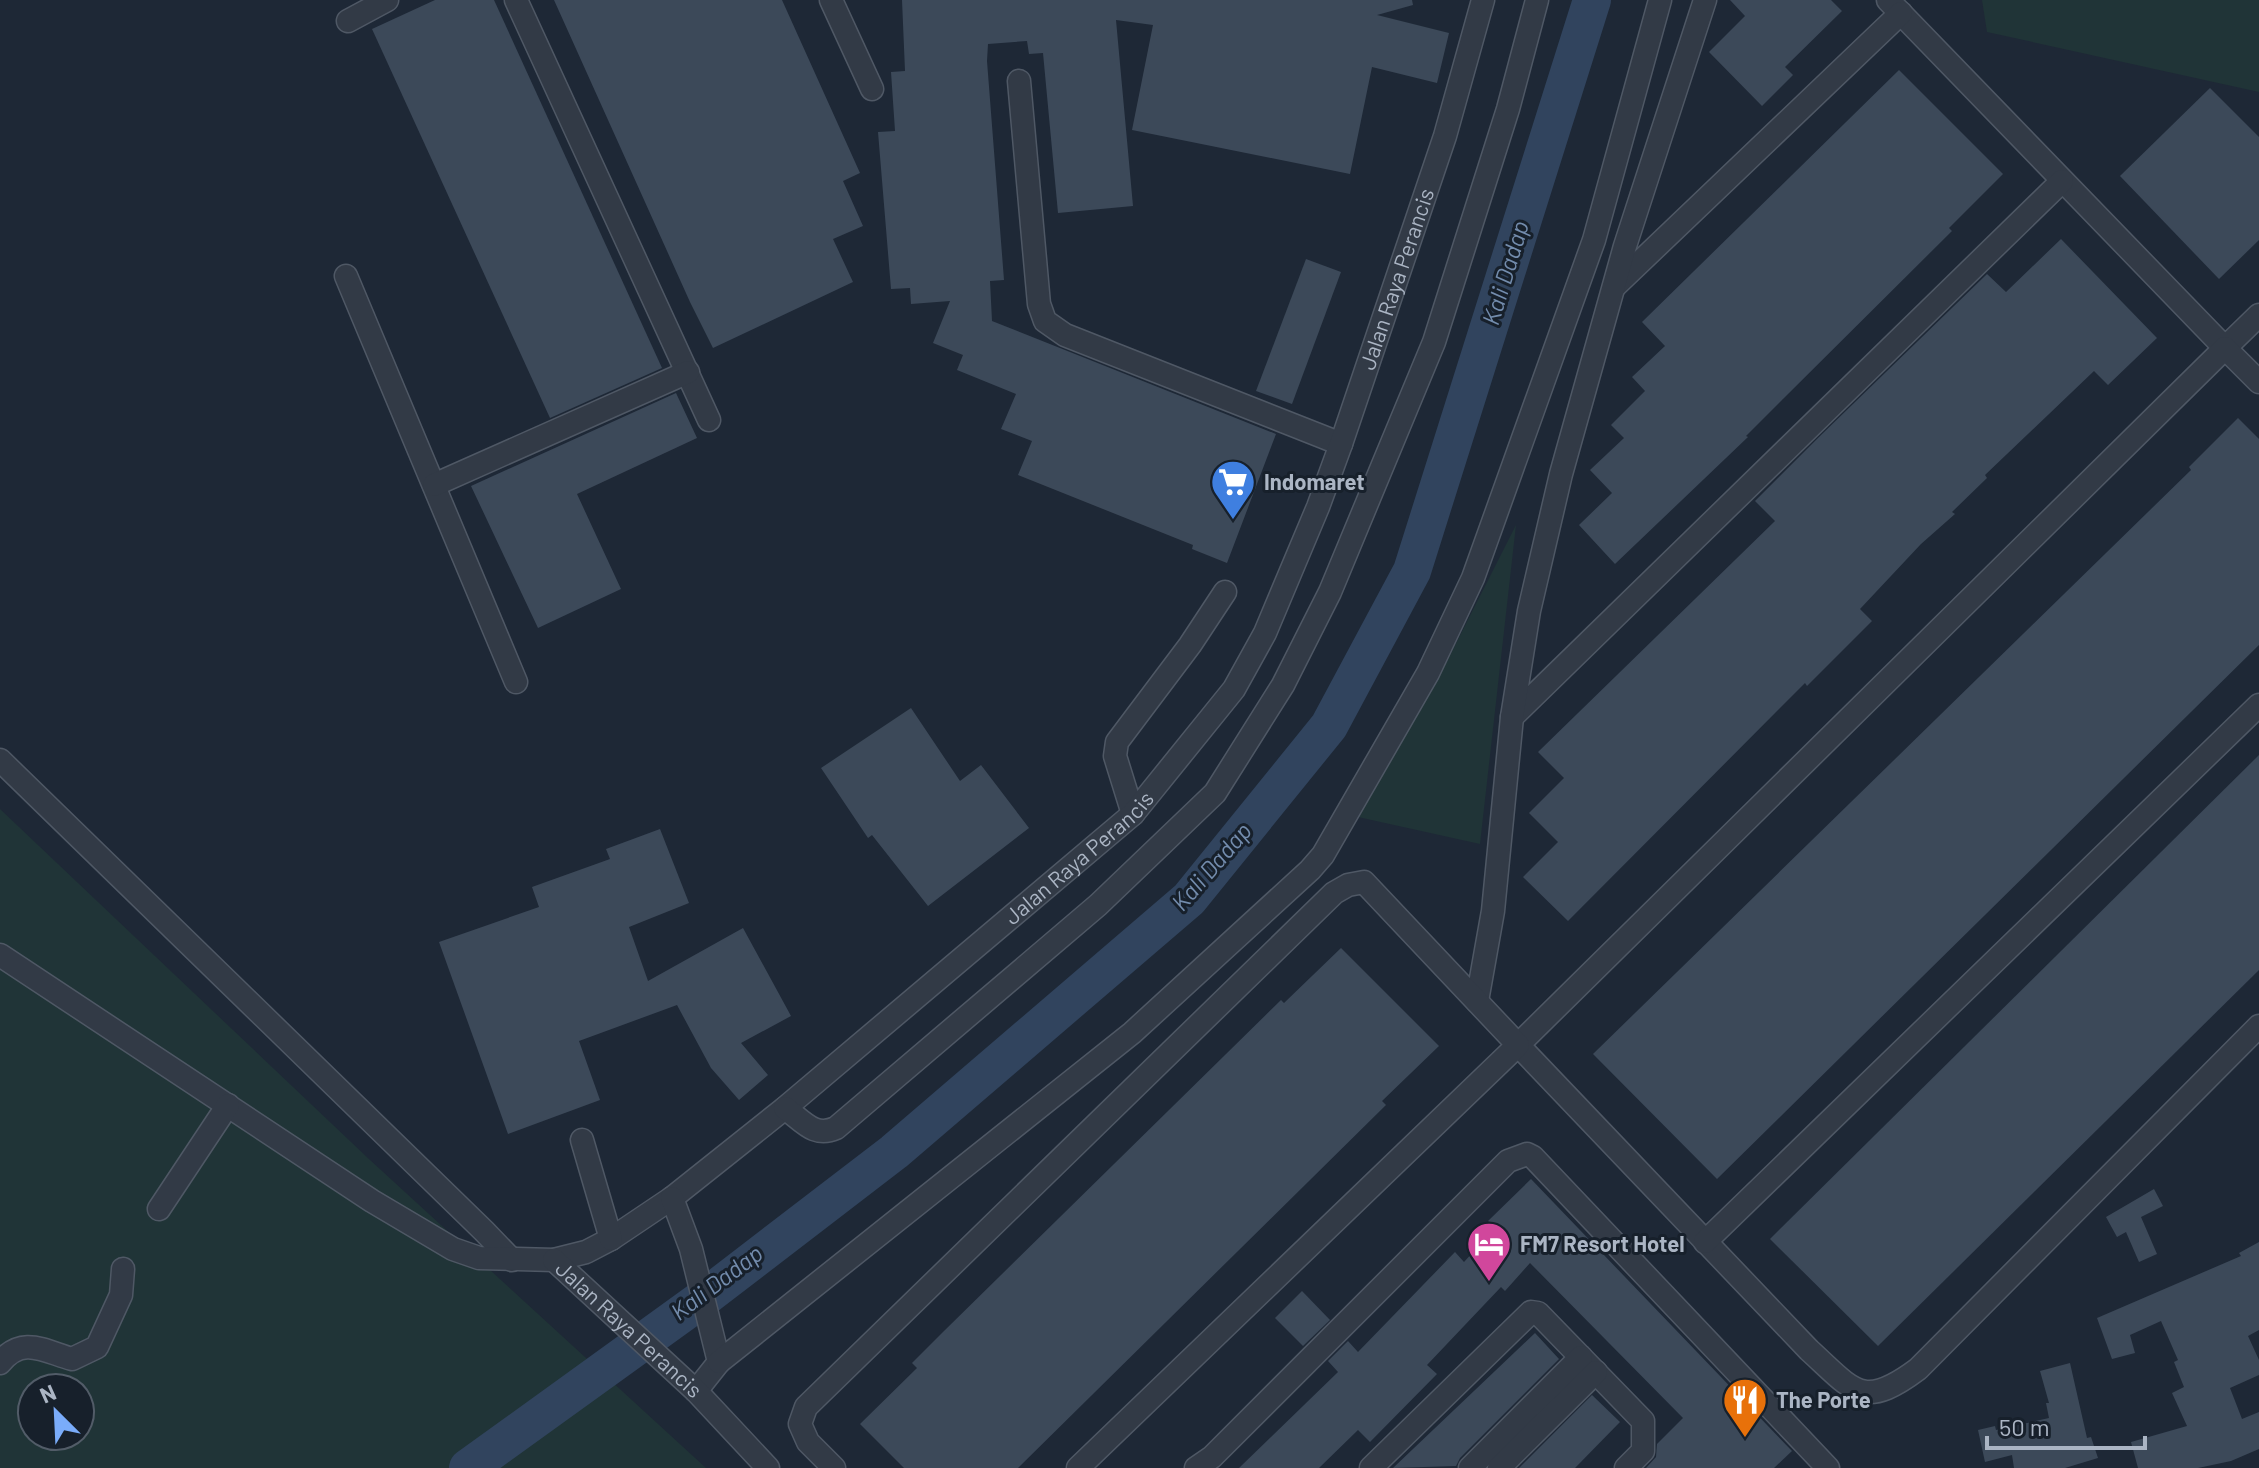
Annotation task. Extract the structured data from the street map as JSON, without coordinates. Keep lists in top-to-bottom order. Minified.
{"streets":{"street":["Jalan Raya Perancis"]},"water":["Kali Dadap"],"places":{"supermarket":["Indomaret"],"hotel":["FM7 Resort Hotel"],"restaurant":["The Porte"]},"scale_bar":"50 m","north":"top left"}
